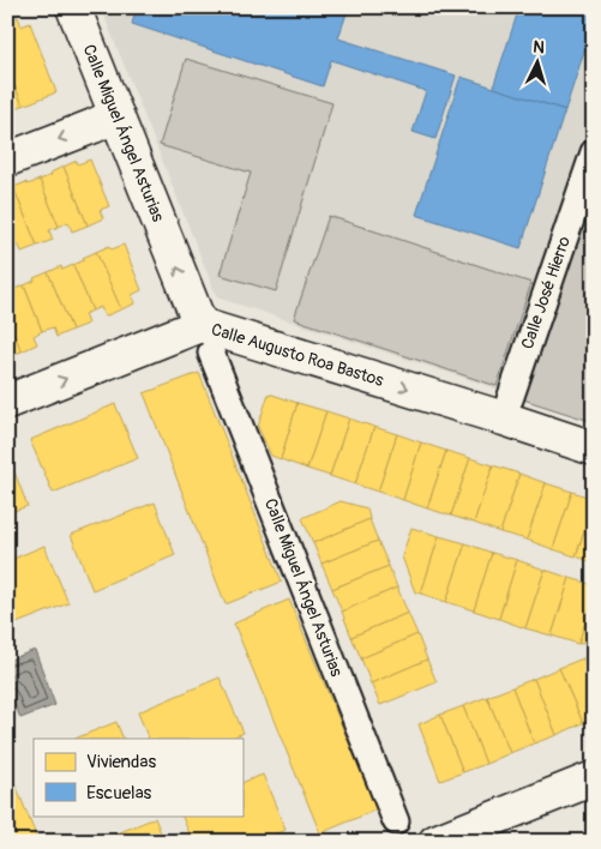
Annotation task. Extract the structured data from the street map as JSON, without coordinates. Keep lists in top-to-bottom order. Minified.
{"streets":{"street":["Calle Miguel Ángel Asturias","Calle José Hierro","Calle Augusto Roa Bastos"]},"crossings":[["Calle Miguel Ángel Asturias","Calle Augusto Roa Bastos"]],"one_way":["Calle Augusto Roa Bastos"],"legend":["Viviendas","Escuelas"],"north":"top"}
